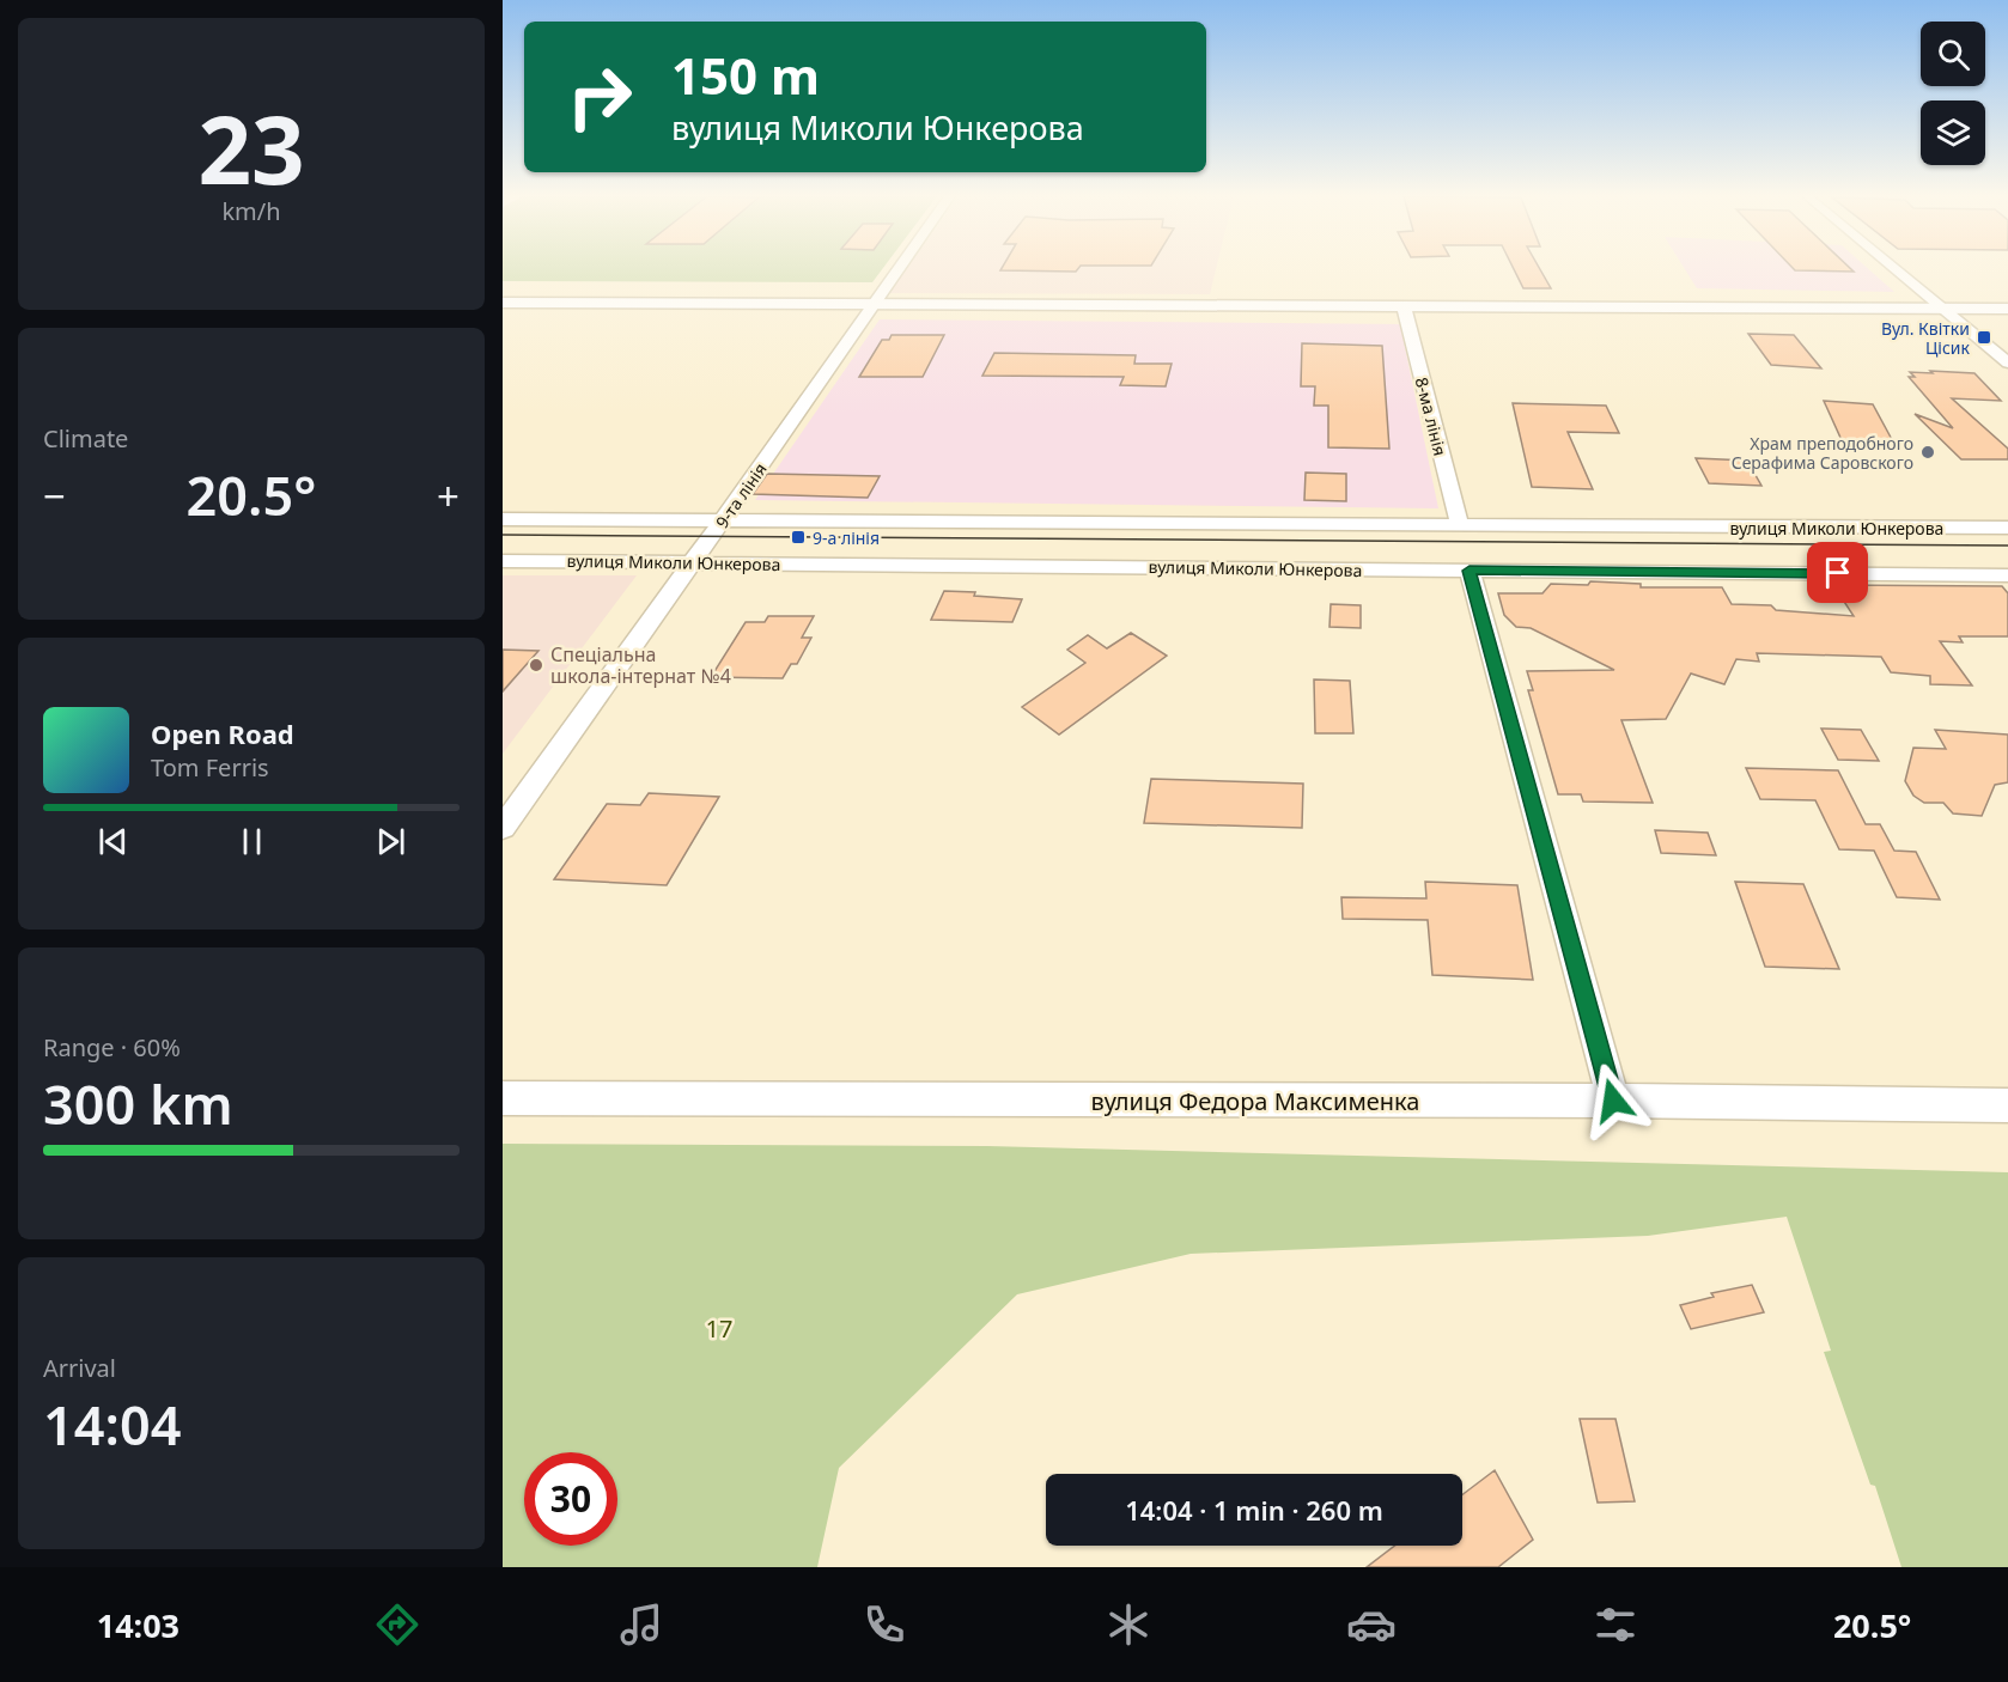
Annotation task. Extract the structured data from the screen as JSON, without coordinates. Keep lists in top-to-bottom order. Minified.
{"streets":{"street":["8-ма лінія","9-та лінія","вулиця Миколи Юнкерова","вулиця Федора Максименка"]},"crossings":[["8-ма лінія","вулиця Миколи Юнкерова"],["9-та лінія","вулиця Миколи Юнкерова"]],"parks":["17"],"places":{"transit":["Вул. Квітки Цісик","9-а лінія"],"other":["Храм преподобного Серафима Саровского","Спеціальна школа-інтернат №4"]},"page":{"tile":[["23","km/h"],"Climate",["Range · 60%","300 km"],["Arrival","14:04"]],"turn":["150 m","вулиця Миколи Юнкерова"],"heat":["−","20.5°","+"],"song":["Open Road","Tom Ferris"],"limit":"30","trip":"14:04 · 1 min · 260 m","tabs":["14:03","20.5°"]}}
